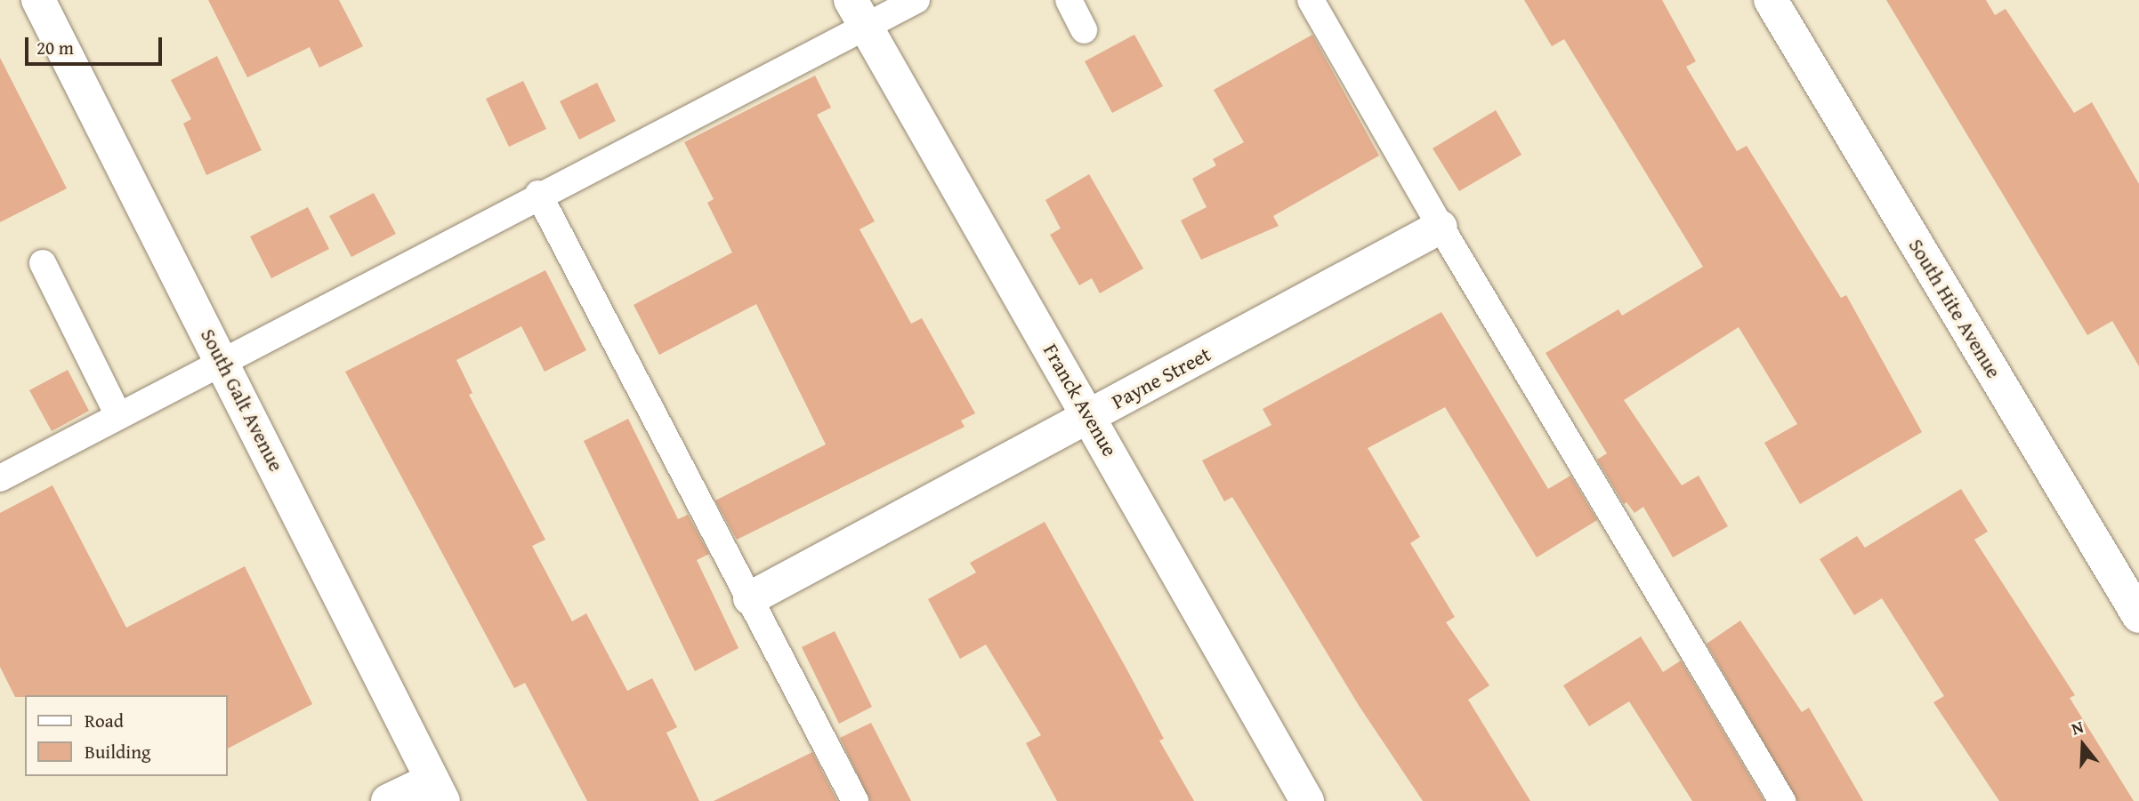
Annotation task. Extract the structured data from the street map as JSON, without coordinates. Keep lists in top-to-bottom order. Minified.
{"streets":{"street":["South Hite Avenue","Payne Street","South Galt Avenue","Franck Avenue"]},"crossings":[["Payne Street","Franck Avenue"]],"legend":["Road","Building"],"scale_bar":"20 m","north":"top"}
